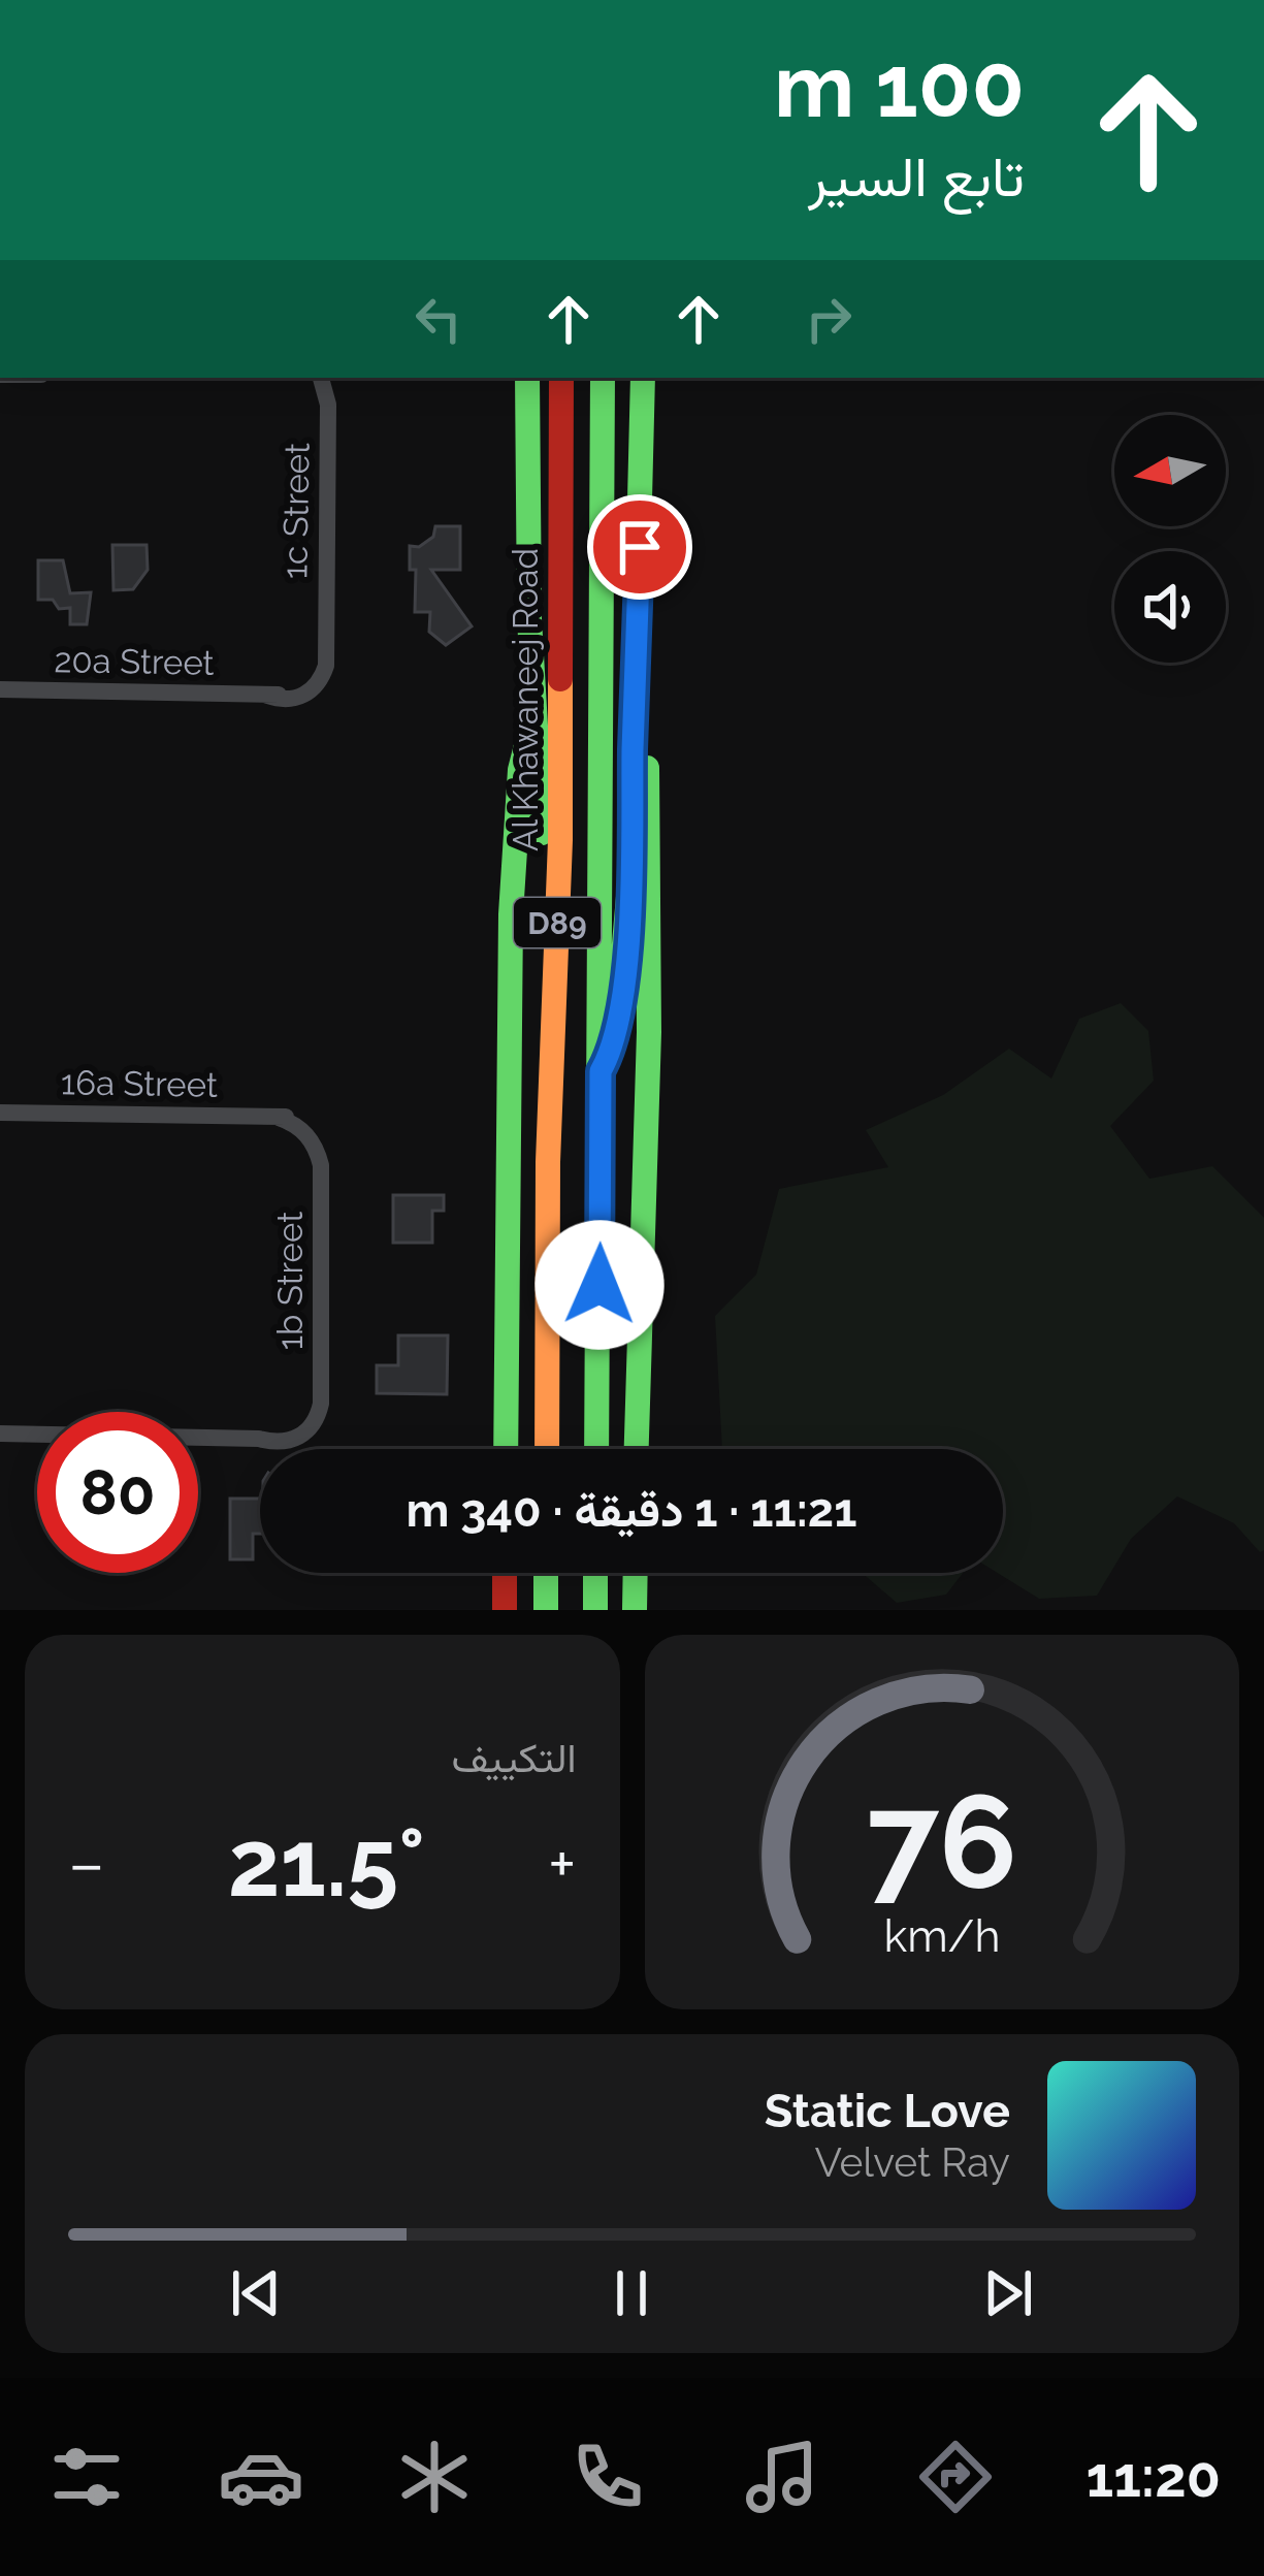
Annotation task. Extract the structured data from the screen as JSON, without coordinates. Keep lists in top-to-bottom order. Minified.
{"streets":{"main road":["Al Khawaneej Road","D89"],"street":["1c Street","20a Street","16a Street","1b Street"]},"crossings":[["1c Street","20a Street"],["16a Street","1b Street"]],"north":"left","page":{"turn":["100 m","تابع السير"],"limit":"80","trip":"11:21 · 1 دقيقة · 340 m","tile":"التكييف","heat":["−","21.5°","+"],"song":["Static Love","Velvet Ray"],"tabs":"11:20","gauge":["76","km/h"]}}
